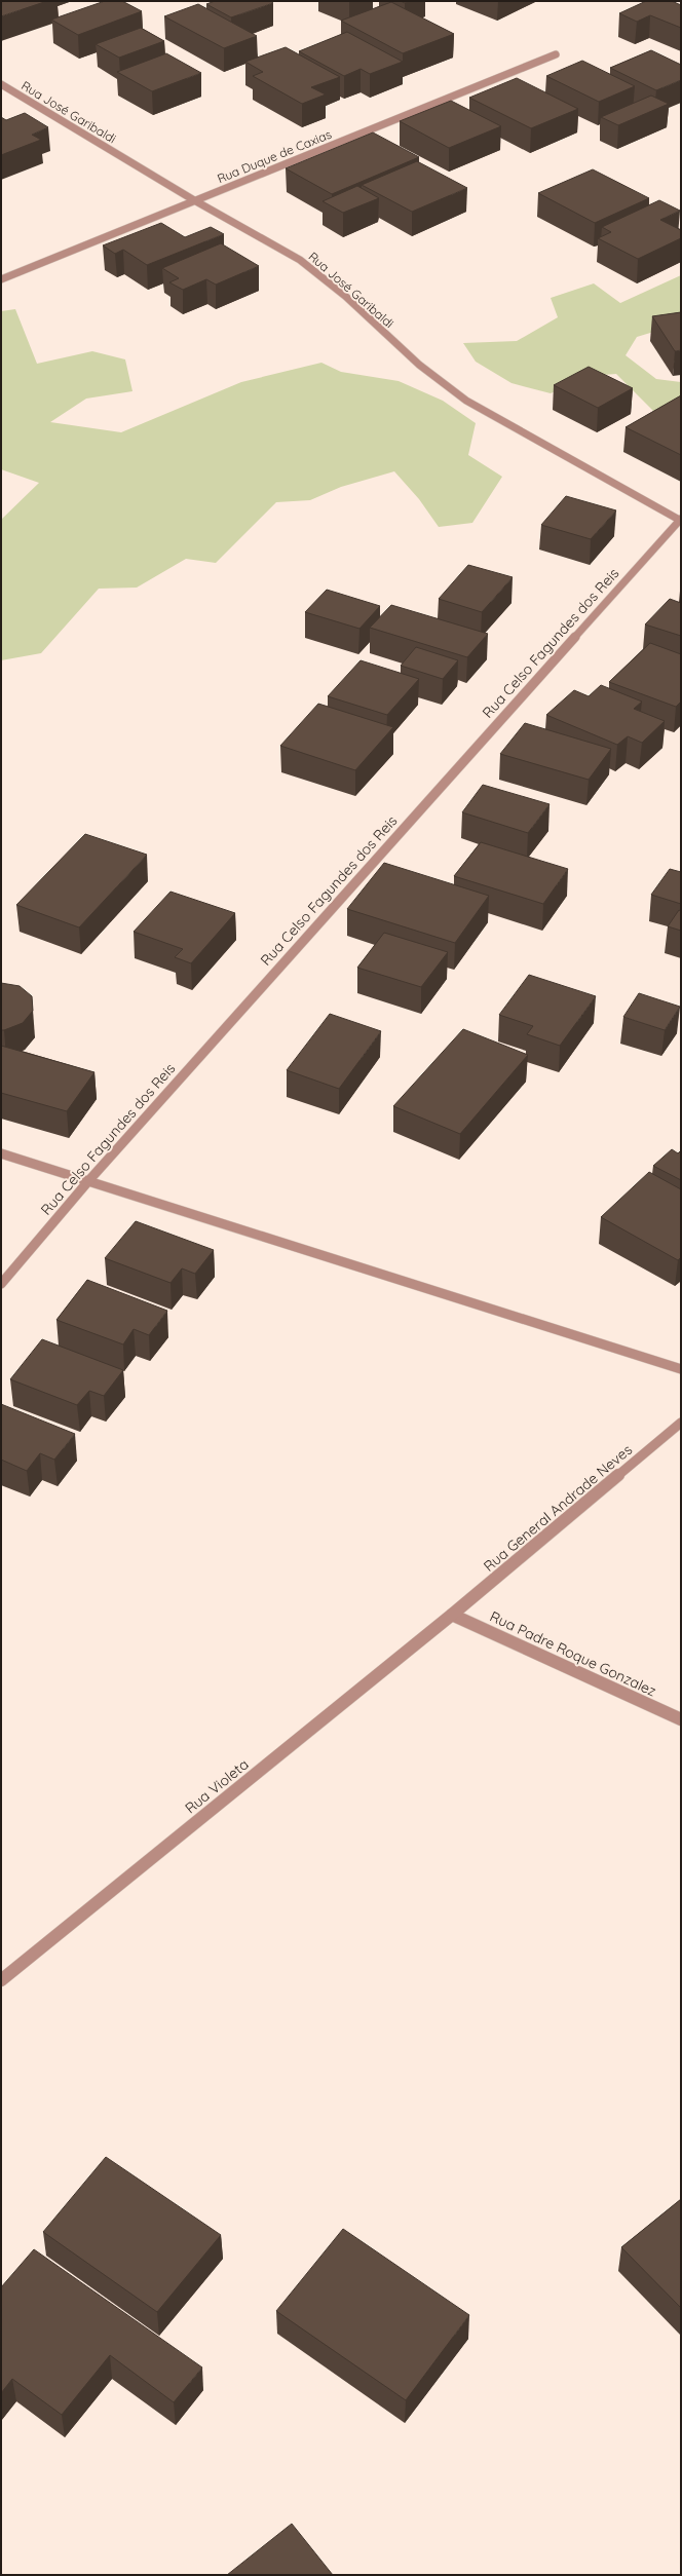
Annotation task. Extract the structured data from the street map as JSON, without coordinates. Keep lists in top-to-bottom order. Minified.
{"streets":{"street":["Rua José Garibaldi","Rua Duque de Caxias","Rua Celso Fagundes dos Reis","Rua General Andrade Neves","Rua Padre Roque Gonzalez","Rua Violeta"]},"crossings":[["Rua José Garibaldi","Rua Duque de Caxias"],["Rua José Garibaldi","Rua Celso Fagundes dos Reis"],["Rua General Andrade Neves","Rua Padre Roque Gonzalez"],["Rua General Andrade Neves","Rua Violeta"],["Rua Padre Roque Gonzalez","Rua Violeta"]]}
